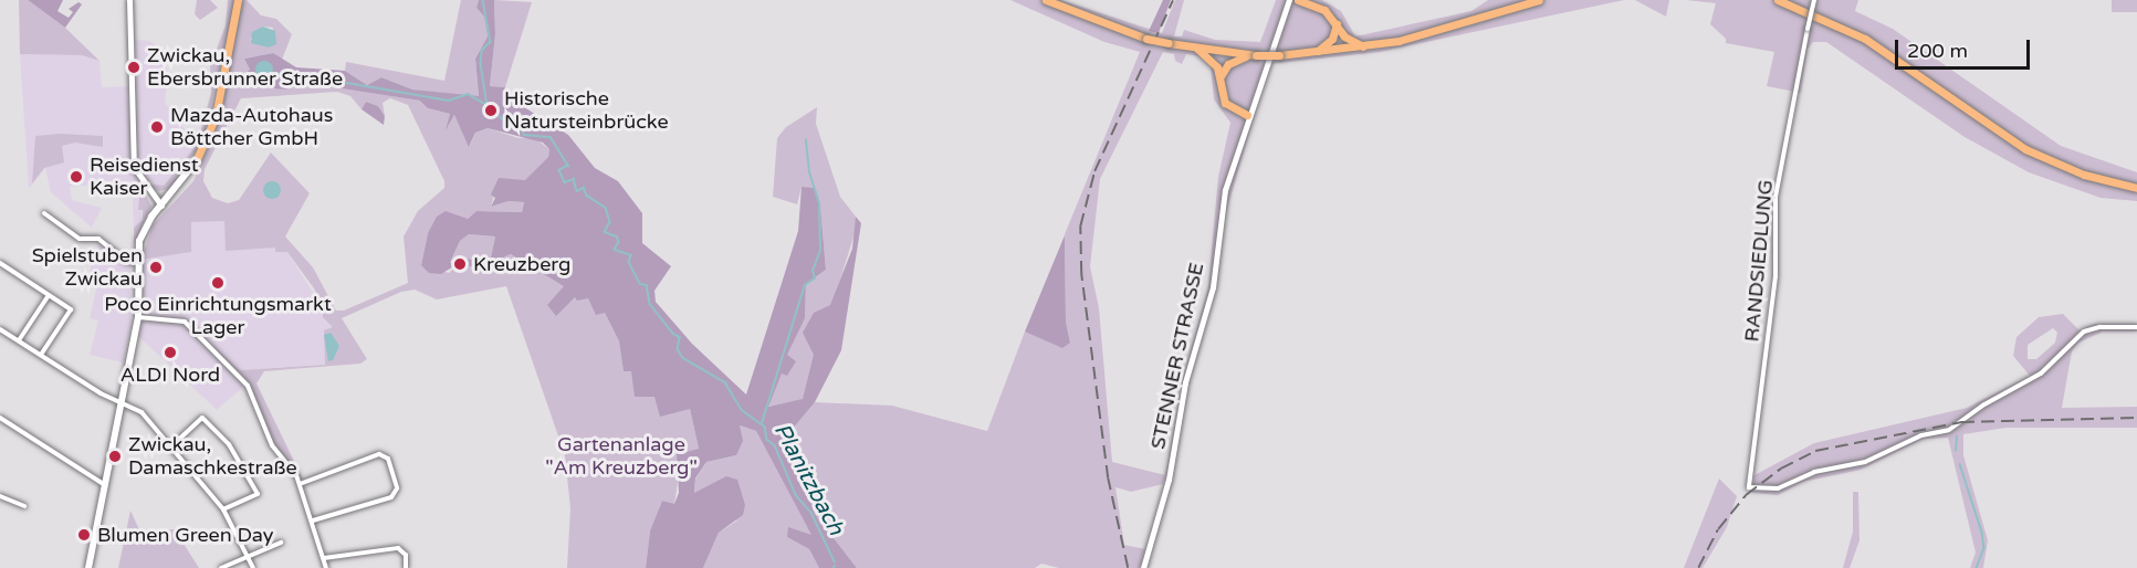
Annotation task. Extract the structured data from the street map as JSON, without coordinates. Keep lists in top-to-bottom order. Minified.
{"streets":{"street":["RANDSIEDLUNG","STENNER STRASSE"]},"water":["Planitzbach"],"parks":["Gartenanlage \"Am Kreuzberg\""],"places":["Zwickau, Ebersbrunner Straße","Historische Natursteinbrücke","Mazda-Autohaus Böttcher GmbH","Reisedienst Kaiser","Kreuzberg","Spielstuben Zwickau","Poco Einrichtungsmarkt Lager","ALDI Nord","Zwickau, Damaschkestraße","Blumen Green Day"],"scale_bar":"200 m"}
